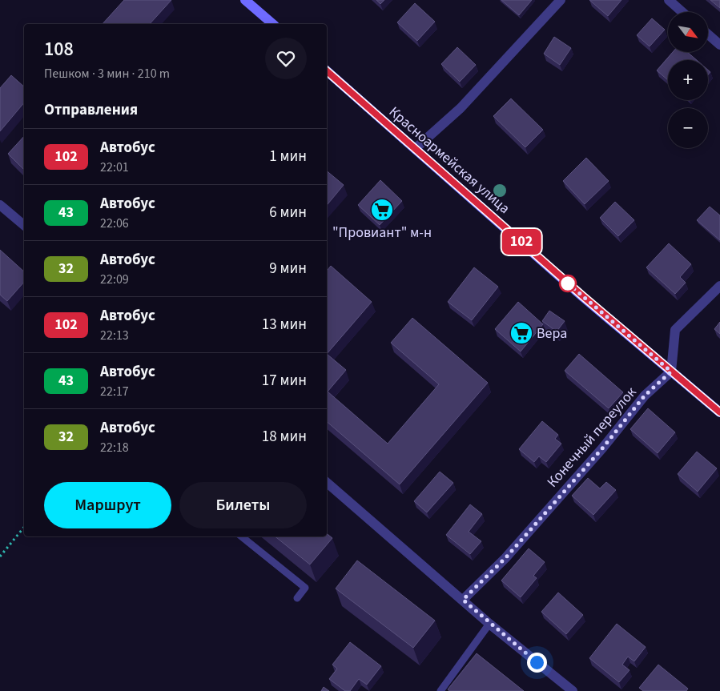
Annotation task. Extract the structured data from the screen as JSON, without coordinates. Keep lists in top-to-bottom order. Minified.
{"streets":{"main road":["Красноармейская улица"],"street":["Конечный переулок"]},"crossings":[["Красноармейская улица","Конечный переулок"]],"places":{"supermarket":["\"Провиант\" м-н","Вера"]},"lines":["bus line 102"],"north":"bottom right","page":{"on_map":"102","map_buttons":["+","−"],"heading":[["108","Пешком · 3 мин · 210 m"],"Отправления"],"list":[{"mark":"102","name":"Автобус","note":"22:01","value":"1 мин"},{"mark":"43","name":"Автобус","note":"22:06","value":"6 мин"},{"mark":"32","name":"Автобус","note":"22:09","value":"9 мин"},{"mark":"102","name":"Автобус","note":"22:13","value":"13 мин"},{"mark":"43","name":"Автобус","note":"22:17","value":"17 мин"},{"mark":"32","name":"Автобус","note":"22:18","value":"18 мин"}],"buttons":["Маршрут","Билеты"]}}
